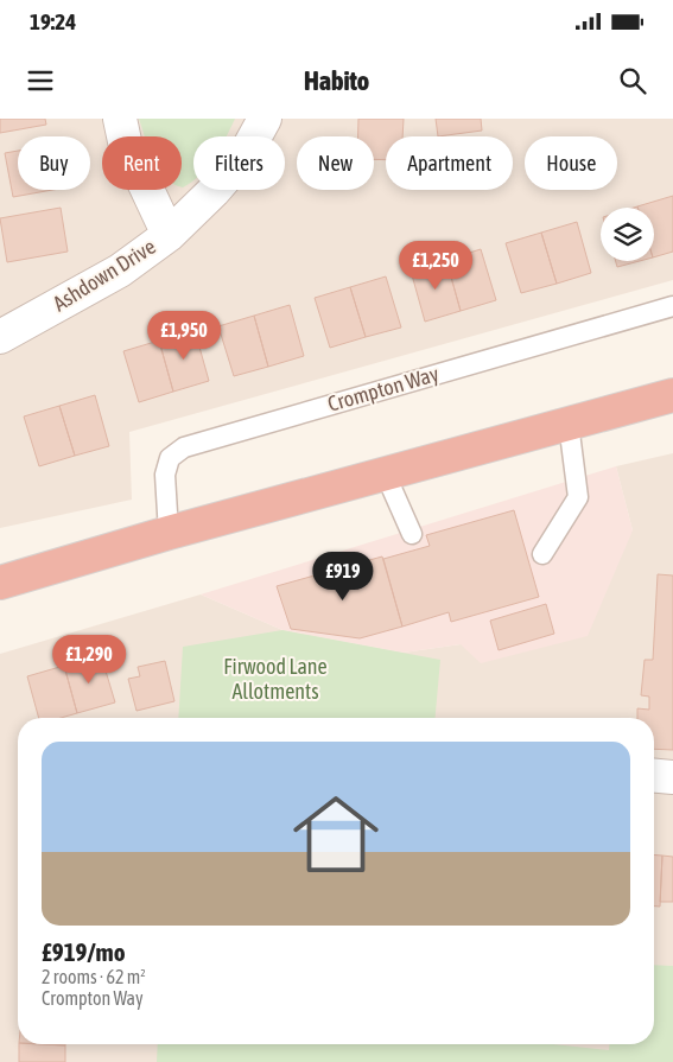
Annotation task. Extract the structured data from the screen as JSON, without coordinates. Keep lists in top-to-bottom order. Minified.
{"streets":{"street":["Ashdown Drive"],"lane":["Crompton Way"]},"parks":["Firwood Lane Allotments"],"page":{"status":"19:24","header":"Habito","chip":["Buy","Rent","Filters","New","Apartment","House"],"price":["£1,250","£1,950","£919","£1,290"],"list":[{"name":"£919/mo","note":"2 rooms · 62 m² · Crompton Way"}]}}
